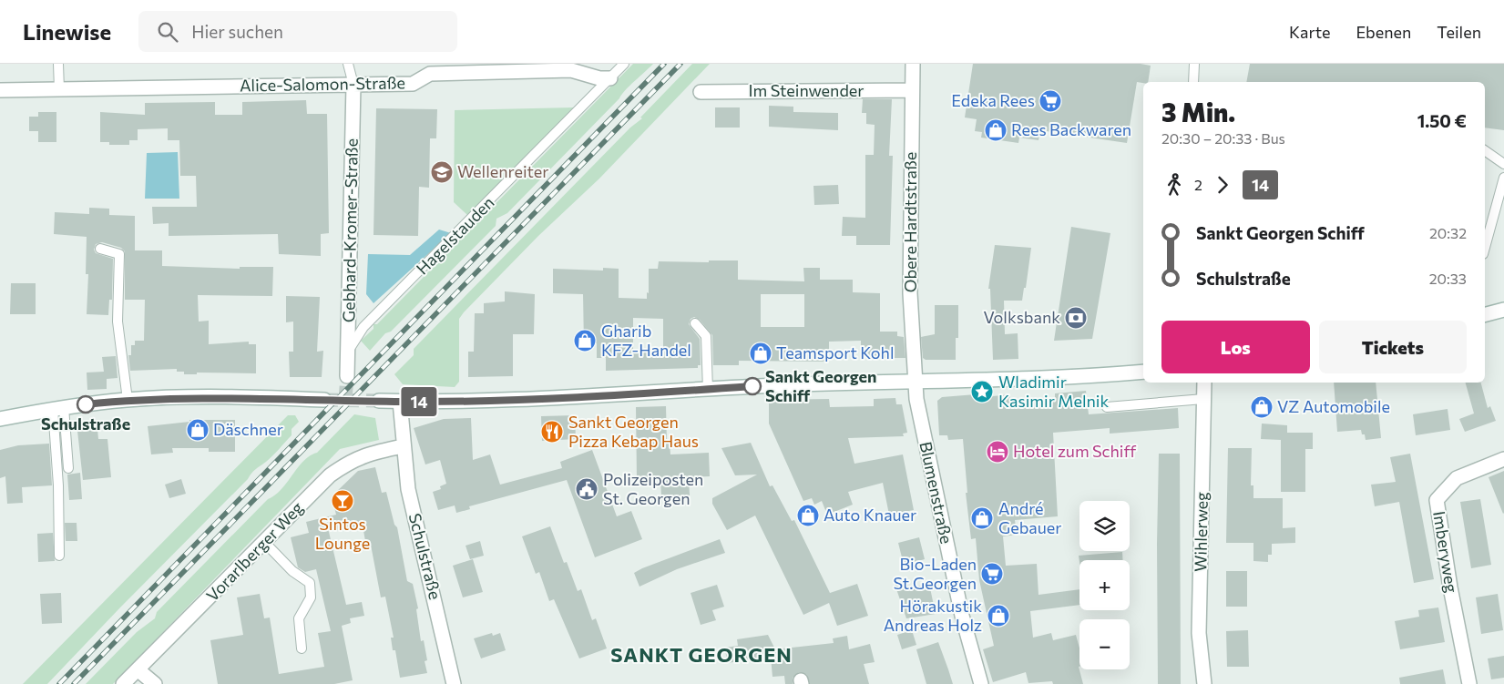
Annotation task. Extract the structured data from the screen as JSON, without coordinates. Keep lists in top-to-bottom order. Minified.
{"streets":{"street":["Alice-Salomon-Straße","Im Steinwender","Obere Hardtstraße","Gebhard-Kromer-Straße","Blumenstraße","Wihlerweg","Vorarlberger Weg","Imberyweg","Schulstraße"],"lane":["Hagelstauden"]},"crossings":[["Alice-Salomon-Straße","Gebhard-Kromer-Straße"],["Alice-Salomon-Straße","Hagelstauden"],["Im Steinwender","Obere Hardtstraße"],["Obere Hardtstraße","Blumenstraße"],["Gebhard-Kromer-Straße","Hagelstauden"],["Vorarlberger Weg","Schulstraße"]],"districts":["SANKT GEORGEN"],"places":{"supermarket":["Edeka Rees","Bio-Laden St.Georgen"],"shop":["Rees Backwaren","Gharib KFZ-Handel","Teamsport Kohl","VZ Automobile","Däschner","Auto Knauer","André Gebauer","Hörakustik Andreas Holz"],"school or university":["Wellenreiter"],"bank":["Volksbank"],"other":["Sankt Georgen Schiff","Schulstraße"],"place":["Wladimir Kasimir Melnik"],"restaurant":["Sankt Georgen Pizza Kebap Haus"],"hotel":["Hotel zum Schiff"],"public building":["Polizeiposten St. Georgen"],"bar":["Sintos Lounge"]},"lines":["bus line 14"],"page":{"header":"Linewise","search":"Hier suchen","nav":["Karte","Ebenen","Teilen"],"on_map":"14","heading":["3 Min.","20:30 – 20:33 · Bus","1.50 €"],"legs":["2","14"],"list":[{"name":"Sankt Georgen Schiff","value":"20:32"},{"name":"Schulstraße","value":"20:33"}],"buttons":["Los","Tickets"],"map_buttons":["+","−"]}}
